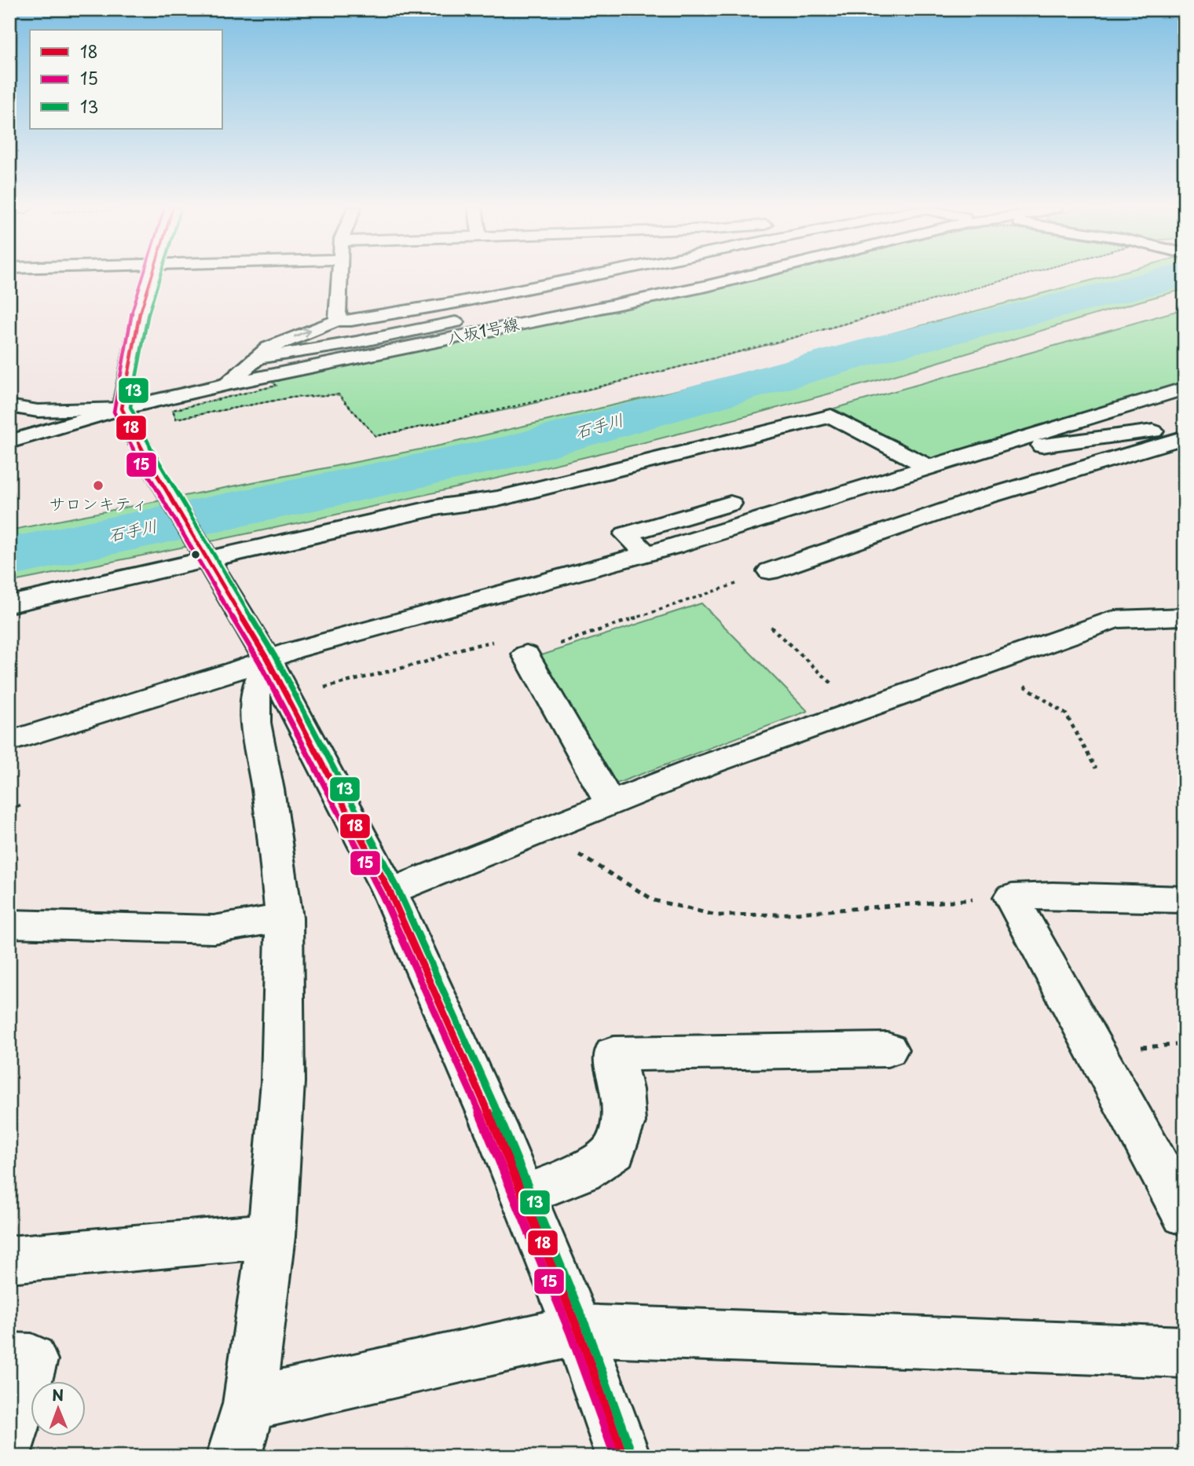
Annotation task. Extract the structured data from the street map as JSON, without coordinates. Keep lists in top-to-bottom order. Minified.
{"streets":{"street":["八坂1号線"]},"water":["石手川"],"places":["サロンキティ"],"lines":["transit line 18","transit line 15","transit line 13"],"legend":["18","15","13"],"north":"top"}
